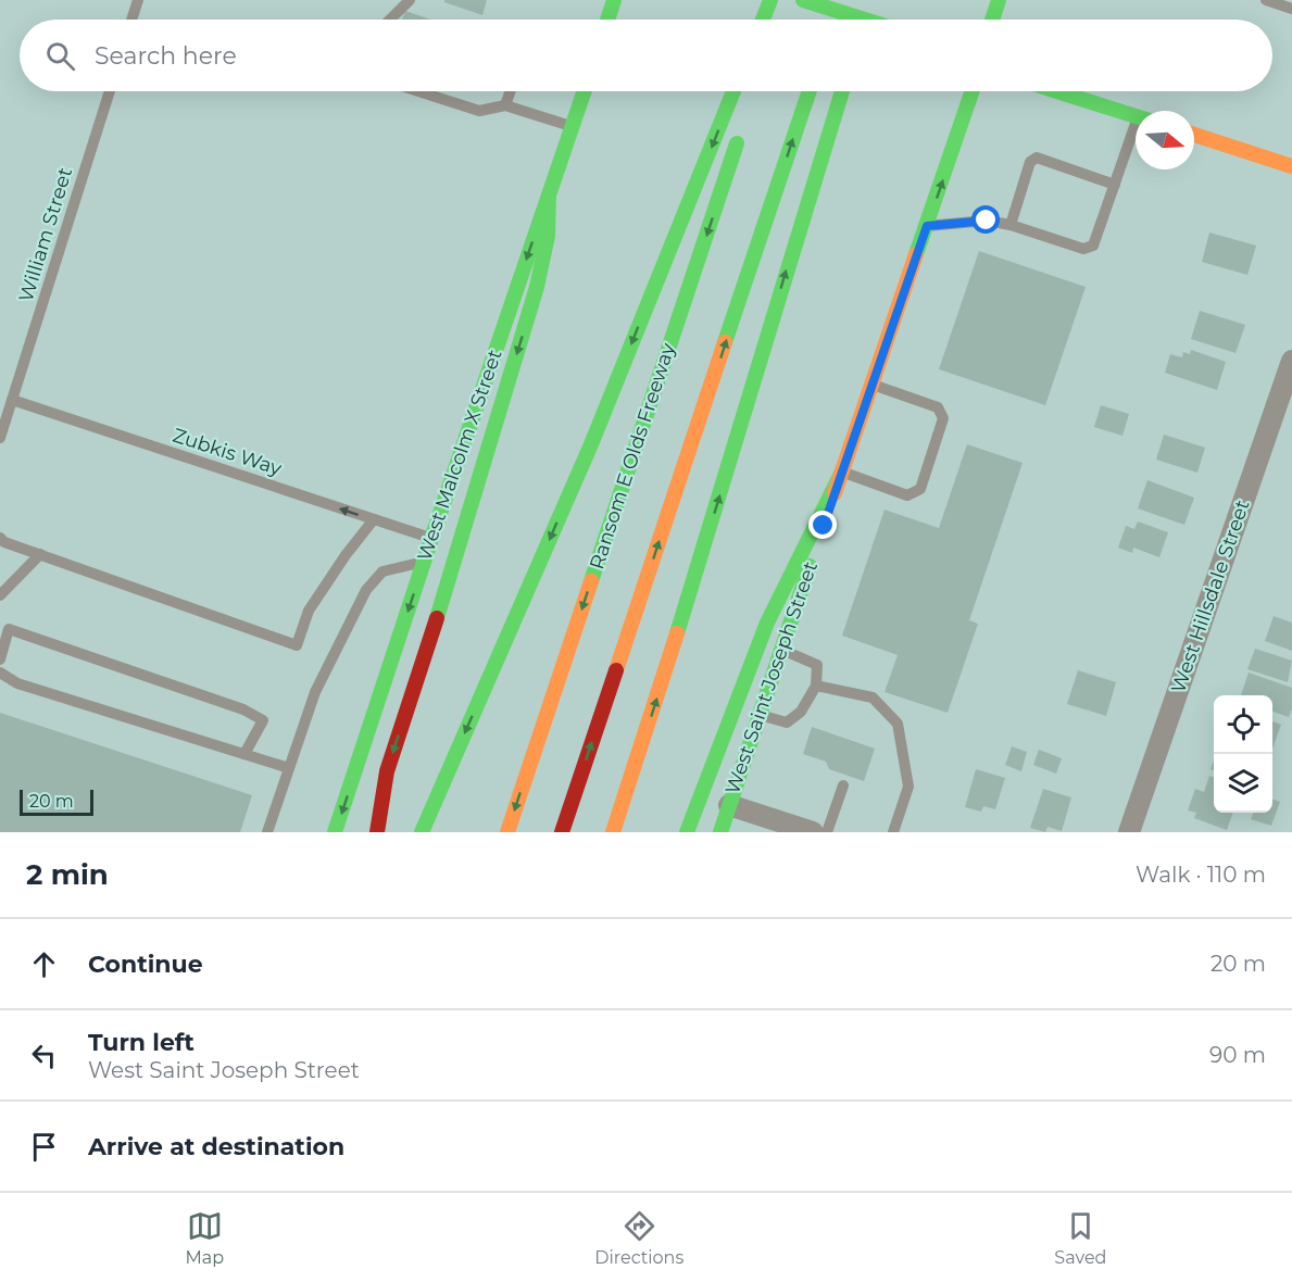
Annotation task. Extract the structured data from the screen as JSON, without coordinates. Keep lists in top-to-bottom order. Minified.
{"streets":{"main road":["West Malcolm X Street","Ransom E Olds Freeway","West Saint Joseph Street"],"street":["West Hillsdale Street"],"lane":["William Street","Zubkis Way"]},"crossings":[["William Street","Zubkis Way"],["Zubkis Way","West Malcolm X Street"]],"one_way":["Zubkis Way"],"scale_bar":"20 m","north":"right","page":{"search":"Search here","scale":"20 m","heading":["2 min","Walk · 110 m"],"list":[["Continue","20 m"],["Turn left","West Saint Joseph Street","90 m"],"Arrive at destination"],"nav":["Map","Directions","Saved"]}}
